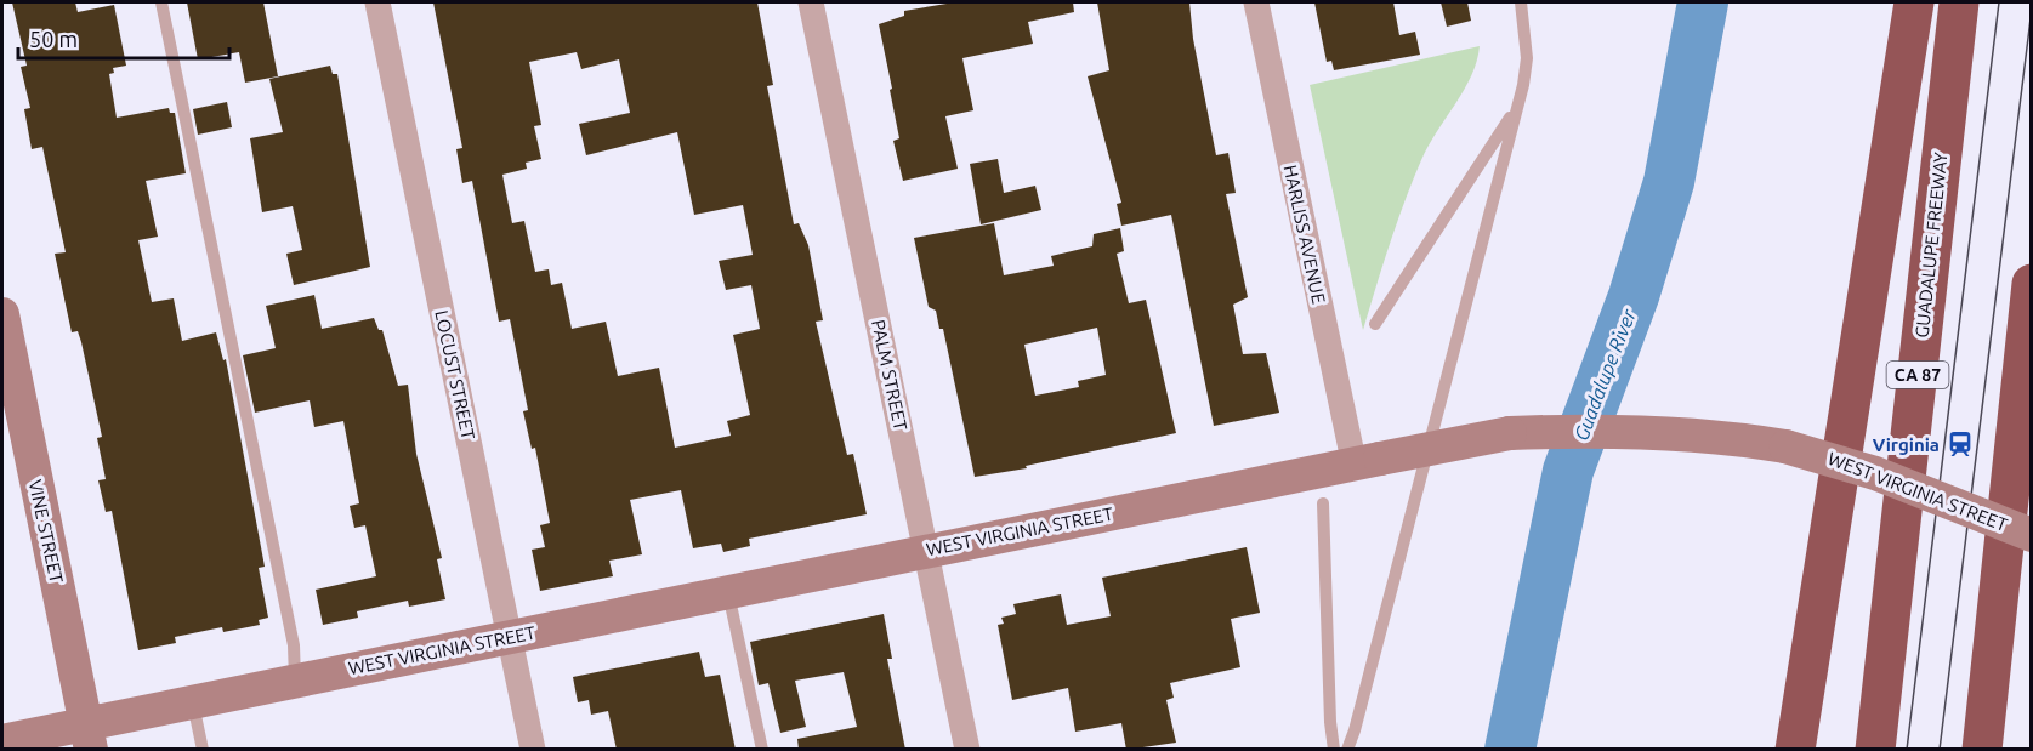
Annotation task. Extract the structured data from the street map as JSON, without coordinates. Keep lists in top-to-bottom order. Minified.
{"streets":{"highway":["GUADALUPE FREEWAY","CA 87"],"street":["HARLISS AVENUE","LOCUST STREET","PALM STREET","WEST VIRGINIA STREET","VINE STREET"]},"crossings":[["HARLISS AVENUE","WEST VIRGINIA STREET"],["LOCUST STREET","WEST VIRGINIA STREET"],["PALM STREET","WEST VIRGINIA STREET"],["WEST VIRGINIA STREET","VINE STREET"]],"water":["Guadalupe River"],"places":{"station":["Virginia"]},"scale_bar":"50 m"}
